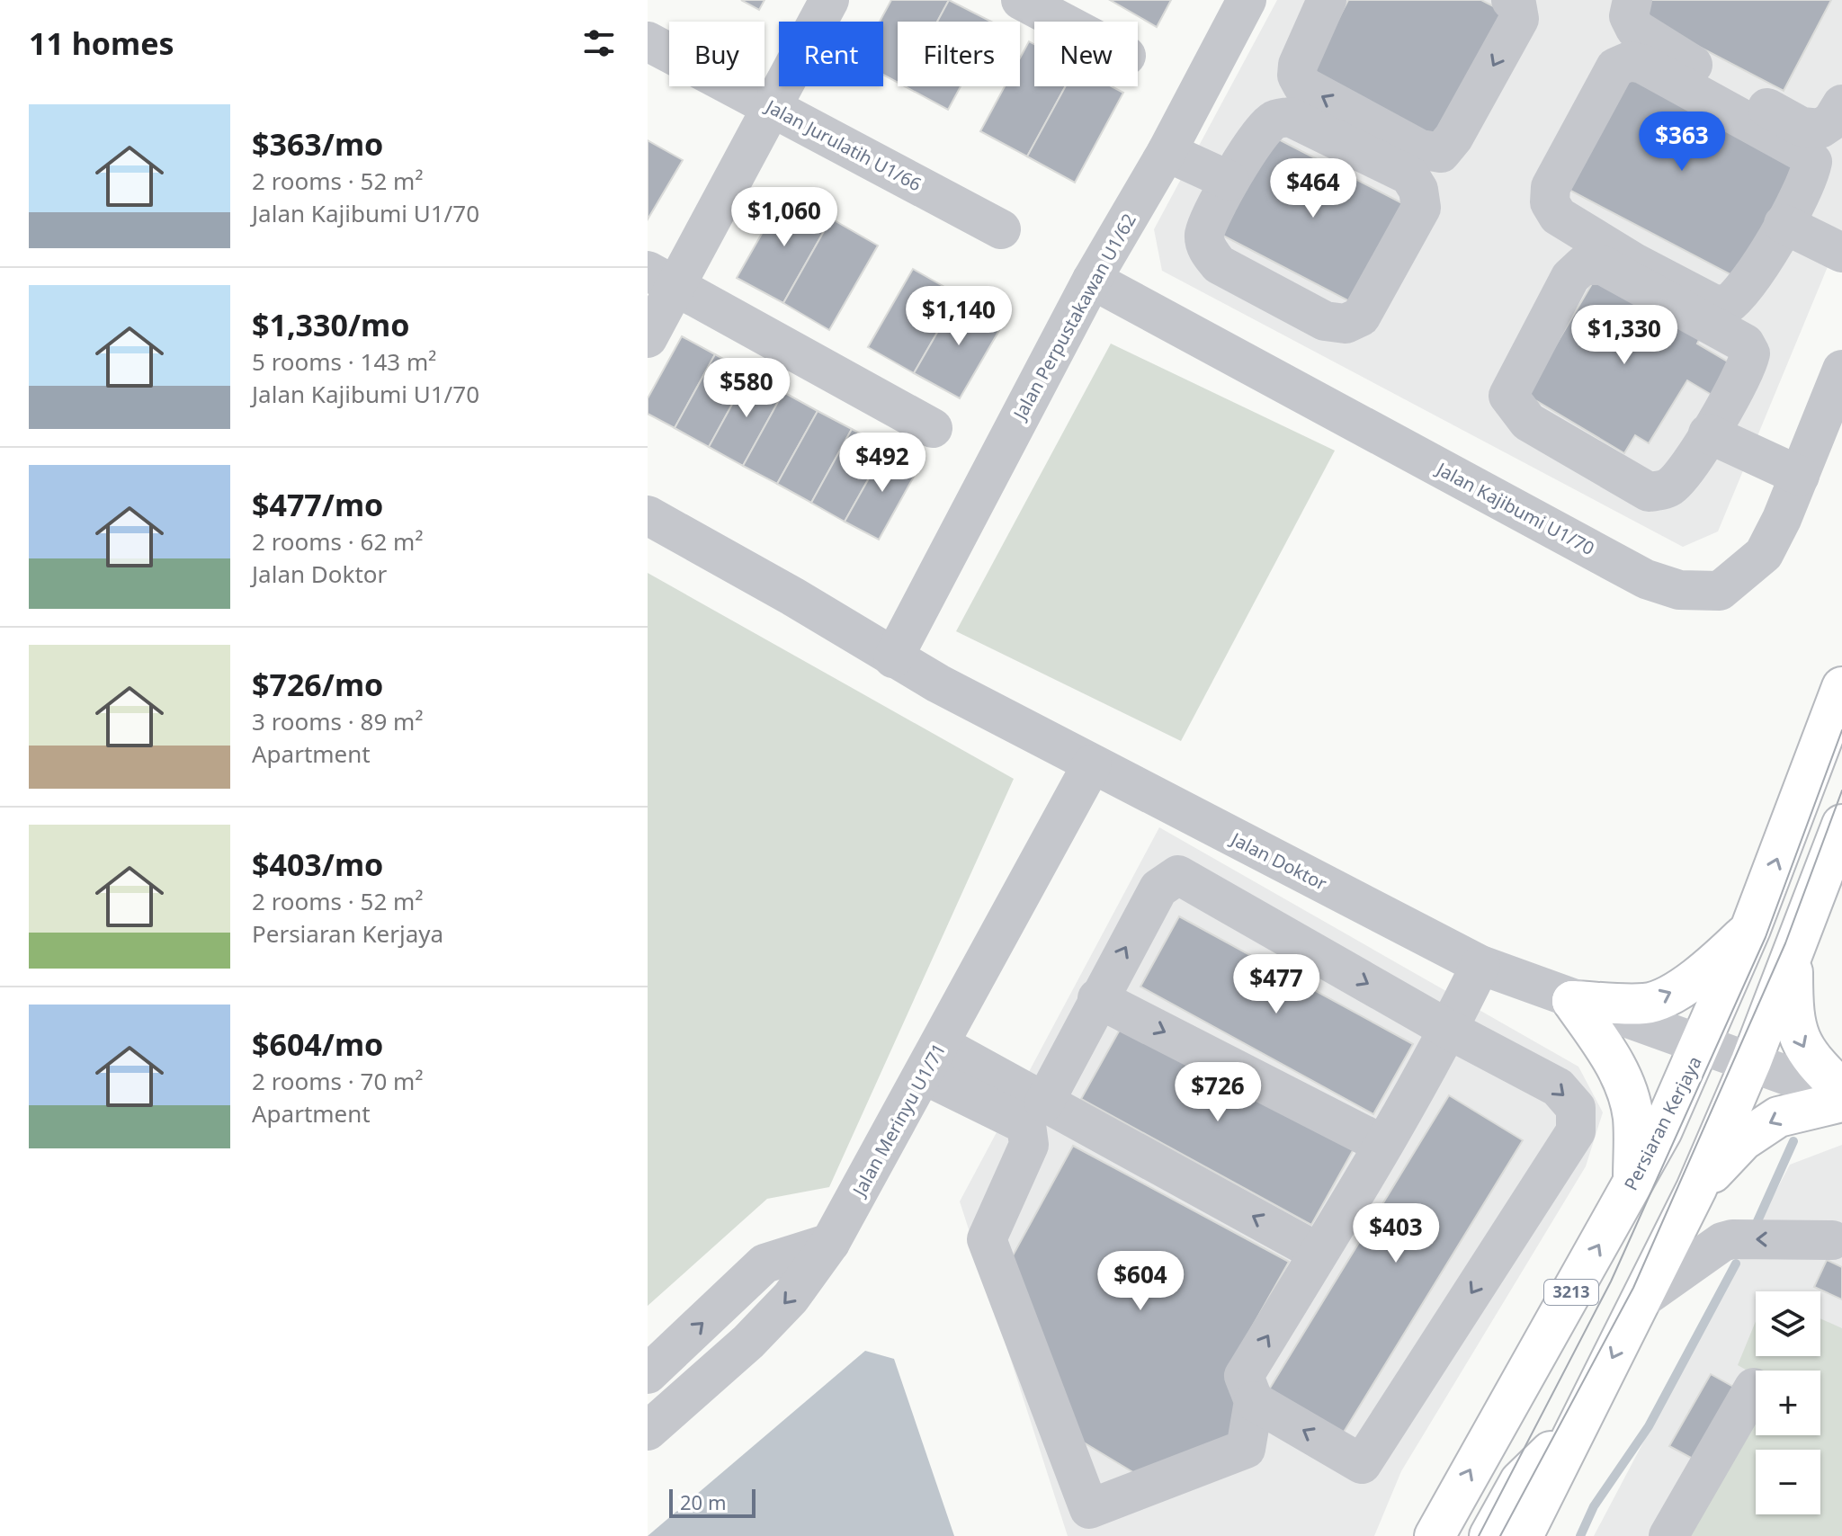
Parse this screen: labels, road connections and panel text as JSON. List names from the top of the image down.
{
  "streets": {
    "main road": ["Persiaran Kerjaya", "3213"],
    "street": [
      "Jalan Jurulatih U1/66",
      "Jalan Perpustakawan U1/62",
      "Jalan Kajibumi U1/70",
      "Jalan Doktor",
      "Jalan Merinyu U1/71"
    ]
  },
  "crossings": [
    ["Jalan Perpustakawan U1/62", "Jalan Kajibumi U1/70"],
    ["Jalan Perpustakawan U1/62", "Jalan Doktor"],
    ["Jalan Doktor", "Jalan Merinyu U1/71"],
    ["Jalan Doktor", "Persiaran Kerjaya"]
  ],
  "scale_bar": "20 m",
  "page": {
    "heading": "11 homes",
    "chip": [
      "Buy",
      "Rent",
      "Filters",
      "New"
    ],
    "list": [
      {
        "name": "$363/mo",
        "note": "2 rooms · 52 m² · Jalan Kajibumi U1/70"
      },
      {
        "name": "$1,330/mo",
        "note": "5 rooms · 143 m² · Jalan Kajibumi U1/70"
      },
      {
        "name": "$477/mo",
        "note": "2 rooms · 62 m² · Jalan Doktor"
      },
      {
        "name": "$726/mo",
        "note": "3 rooms · 89 m² · Apartment"
      },
      {
        "name": "$403/mo",
        "note": "2 rooms · 52 m² · Persiaran Kerjaya"
      },
      {
        "name": "$604/mo",
        "note": "2 rooms · 70 m² · Apartment"
      }
    ],
    "price": [
      "$363",
      "$464",
      "$1,060",
      "$1,140",
      "$1,330",
      "$580",
      "$492",
      "$477",
      "$726",
      "$403",
      "$604"
    ],
    "map_buttons": ["+", "−"],
    "scale": "20 m"
  }
}
